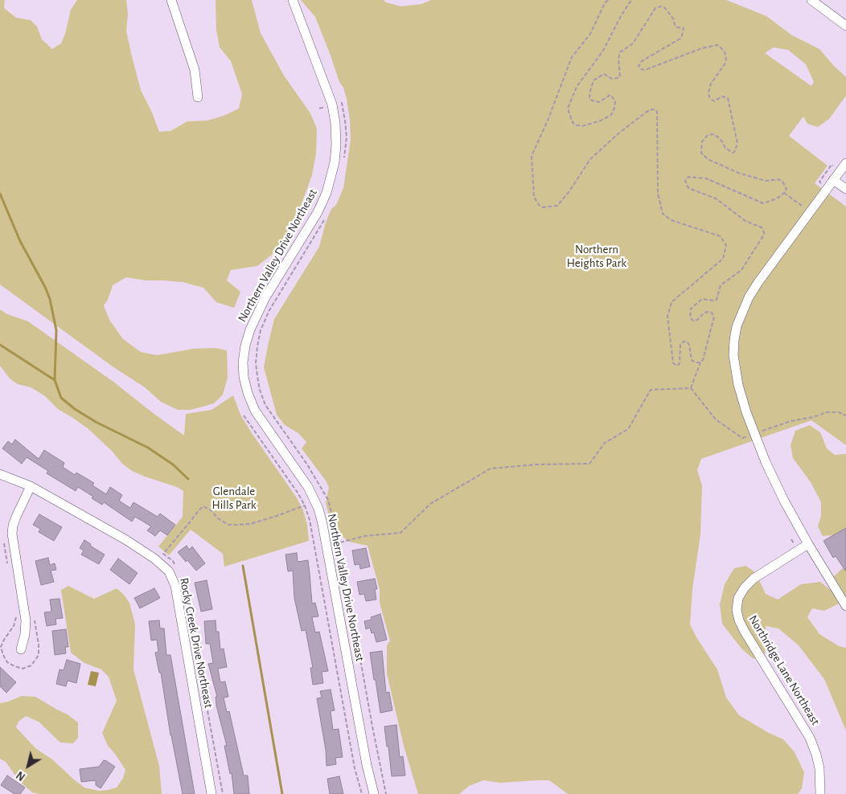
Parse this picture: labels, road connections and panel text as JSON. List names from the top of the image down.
{
  "streets": {
    "street": ["Northern Valley Drive Northeast", "Rocky Creek Drive Northeast", "Northridge Lane Northeast"]
  },
  "parks": ["Northern Heights Park", "Glendale Hills Park"],
  "north": "bottom left"
}
